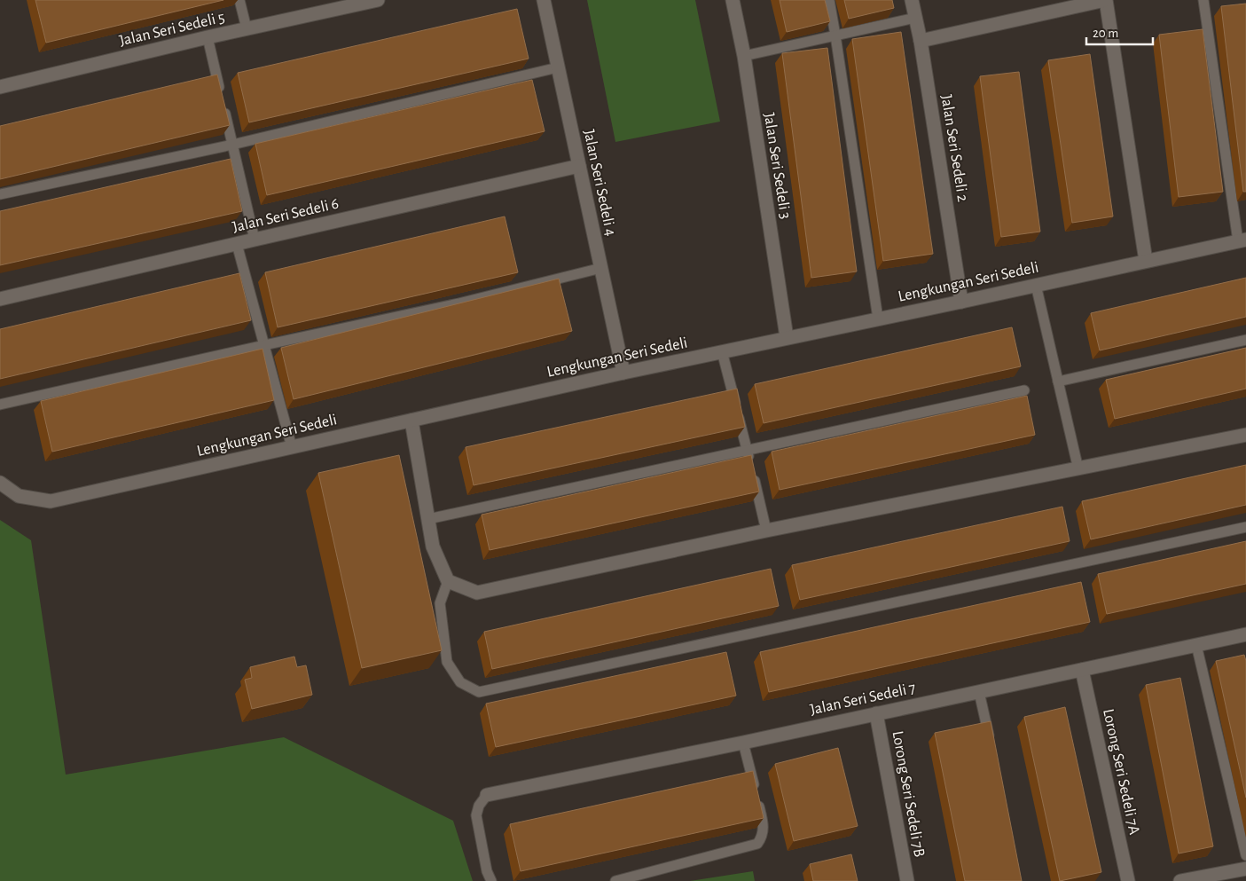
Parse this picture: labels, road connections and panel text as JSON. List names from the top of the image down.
{
  "streets": {
    "street": [
      "Jalan Seri Sedeli 5",
      "Jalan Seri Sedeli 2",
      "Jalan Seri Sedeli 3",
      "Jalan Seri Sedeli 4",
      "Jalan Seri Sedeli 6",
      "Lengkungan Seri Sedeli",
      "Jalan Seri Sedeli 7",
      "Lorong Seri Sedeli 7A",
      "Lorong Seri Sedeli 7B"
    ]
  },
  "crossings": [
    ["Jalan Seri Sedeli 2", "Lengkungan Seri Sedeli"],
    ["Jalan Seri Sedeli 3", "Lengkungan Seri Sedeli"],
    ["Jalan Seri Sedeli 4", "Jalan Seri Sedeli 6"],
    ["Jalan Seri Sedeli 4", "Lengkungan Seri Sedeli"],
    ["Jalan Seri Sedeli 7", "Lorong Seri Sedeli 7A"],
    ["Jalan Seri Sedeli 7", "Lorong Seri Sedeli 7B"]
  ],
  "scale_bar": "20 m"
}
